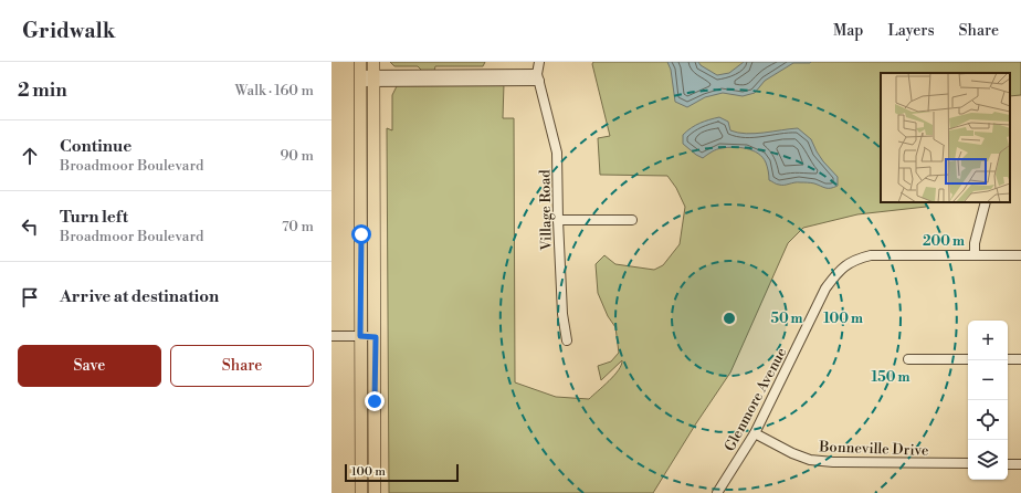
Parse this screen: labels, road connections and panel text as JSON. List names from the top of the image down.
{
  "streets": {
    "street": ["Village Road", "Glenmore Avenue", "Bonneville Drive"]
  },
  "crossings": [
    ["Glenmore Avenue", "Bonneville Drive"]
  ],
  "scale_bar": "100 m",
  "page": {
    "header": "Gridwalk",
    "nav": ["Map", "Layers", "Share"],
    "heading": ["2 min", "Walk · 160 m"],
    "list": [
      ["Continue", "Broadmoor Boulevard", "90 m"],
      ["Turn left", "Broadmoor Boulevard", "70 m"],
      "Arrive at destination"
    ],
    "map_buttons": ["+", "−"],
    "buttons": ["Save", "Share"],
    "scale": "100 m"
  },
  "rings": [
    "200 m",
    "50 m",
    "100 m",
    "150 m"
  ]
}
